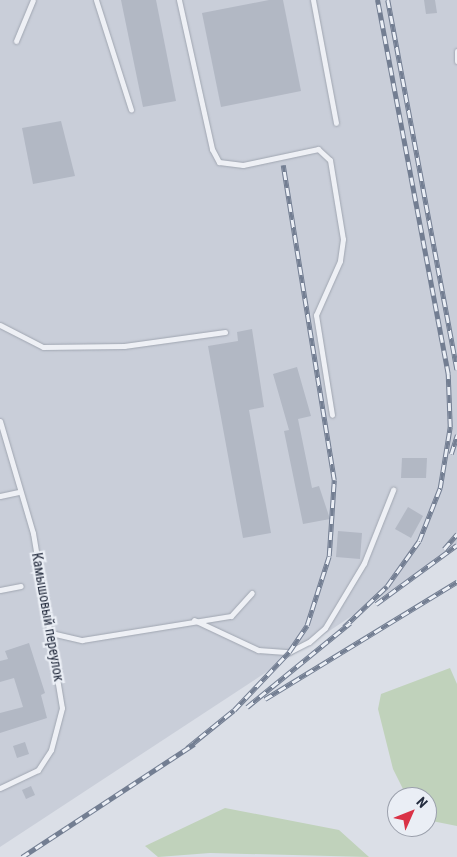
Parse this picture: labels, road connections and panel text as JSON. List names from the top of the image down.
{
  "streets": {
    "lane": ["Камышовый переулок"]
  },
  "north": "top right"
}
